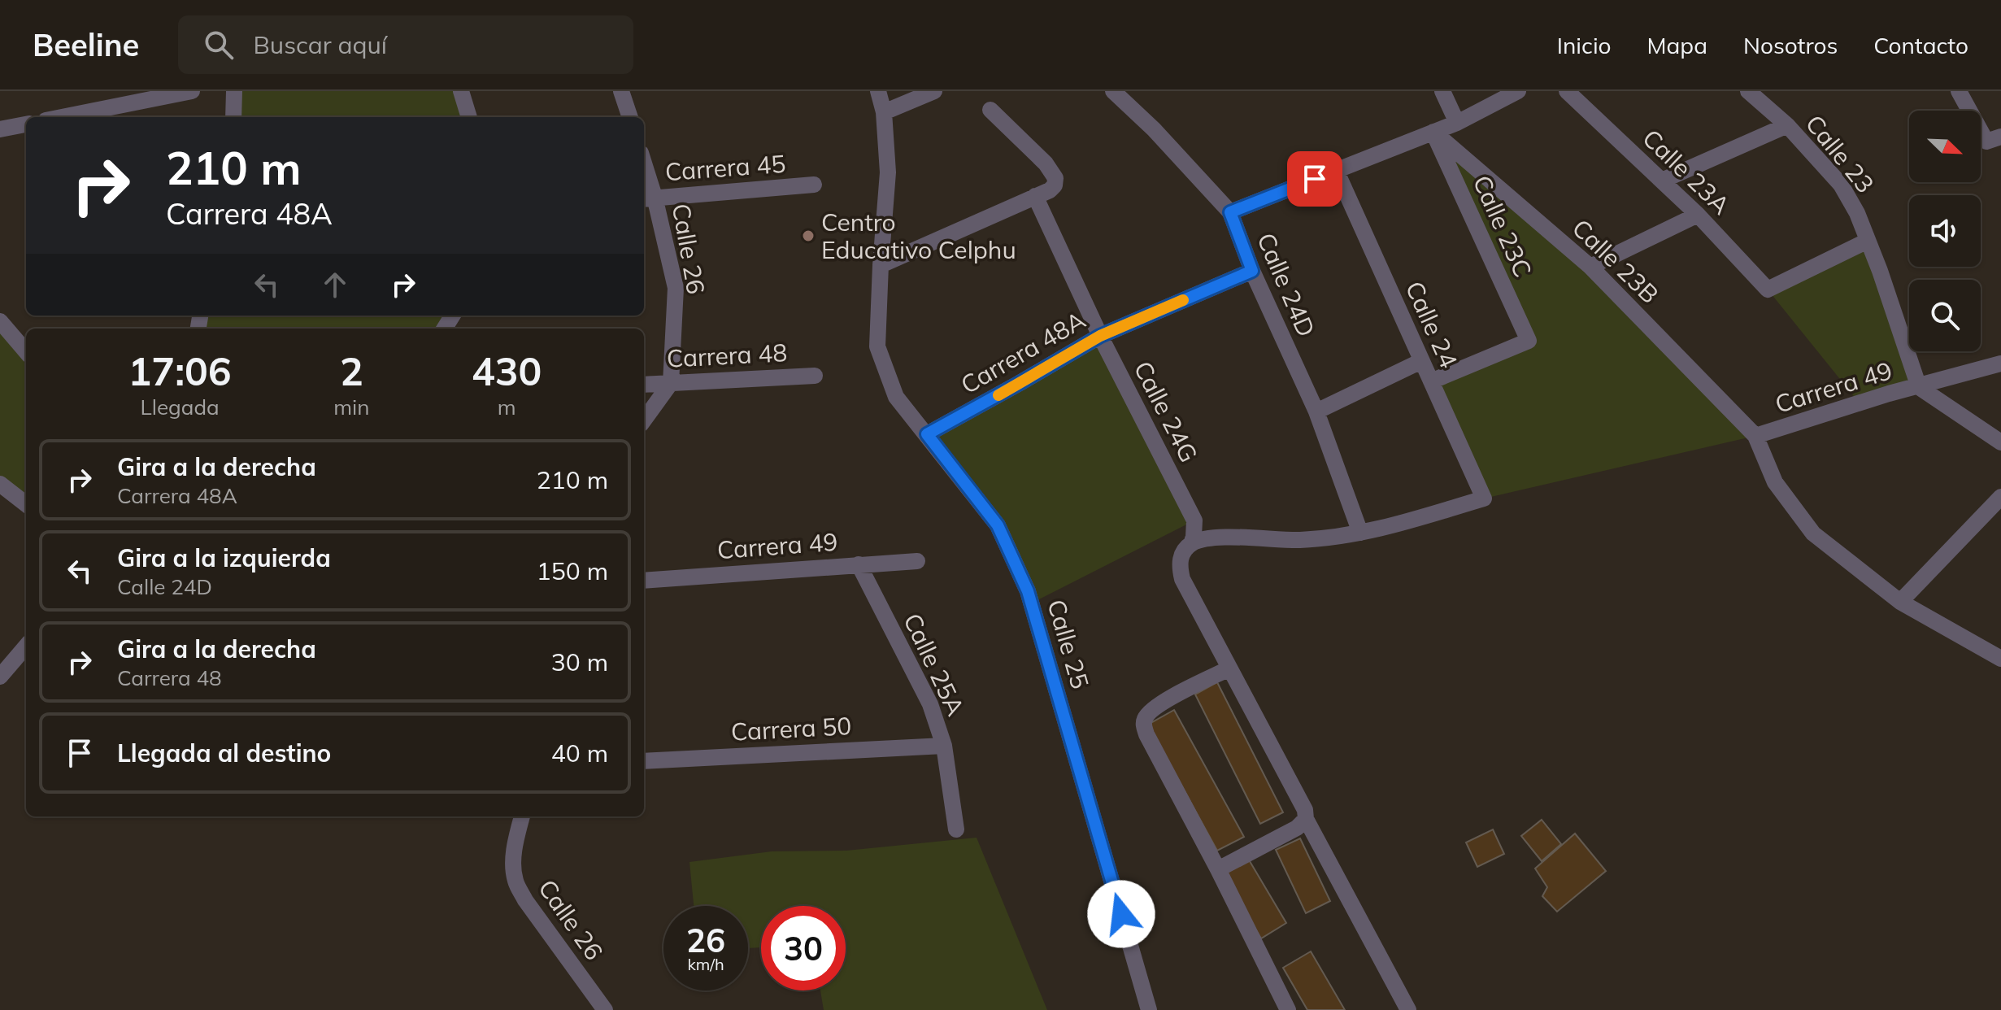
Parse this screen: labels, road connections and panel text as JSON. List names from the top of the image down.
{
  "streets": {
    "street": [
      "Calle 23",
      "Carrera 45",
      "Calle 23A",
      "Calle 23C",
      "Calle 26",
      "Calle 23B",
      "Calle 24D",
      "Calle 24",
      "Carrera 48A",
      "Carrera 48",
      "Carrera 49",
      "Calle 24G",
      "Calle 25",
      "Calle 25A",
      "Carrera 50"
    ]
  },
  "crossings": [
    ["Calle 23", "Calle 23A"],
    ["Calle 23", "Carrera 49"],
    ["Carrera 45", "Calle 26"],
    ["Calle 23C", "Calle 23B"],
    ["Calle 23C", "Calle 24"],
    ["Calle 26", "Carrera 48"],
    ["Calle 23B", "Carrera 49"],
    ["Calle 24D", "Calle 24"],
    ["Calle 24D", "Carrera 48A"],
    ["Carrera 48A", "Calle 24G"],
    ["Carrera 48A", "Calle 25"],
    ["Carrera 49", "Calle 25A"],
    ["Calle 25A", "Carrera 50"]
  ],
  "places": ["Centro Educativo Celphu"],
  "north": "bottom right",
  "page": {
    "header": "Beeline",
    "search": "Buscar aquí",
    "nav": [
      "Inicio",
      "Mapa",
      "Nosotros",
      "Contacto"
    ],
    "turn": ["210 m", "Carrera 48A"],
    "eta": [
      "17:06",
      "Llegada",
      "2",
      "min",
      "430",
      "m"
    ],
    "list": [
      {
        "name": "Gira a la derecha",
        "note": "Carrera 48A",
        "value": "210 m"
      },
      {
        "name": "Gira a la izquierda",
        "note": "Calle 24D",
        "value": "150 m"
      },
      {
        "name": "Gira a la derecha",
        "note": "Carrera 48",
        "value": "30 m"
      },
      {
        "name": "Llegada al destino",
        "value": "40 m"
      }
    ],
    "speed": "26 km/h",
    "limit": "30"
  }
}
